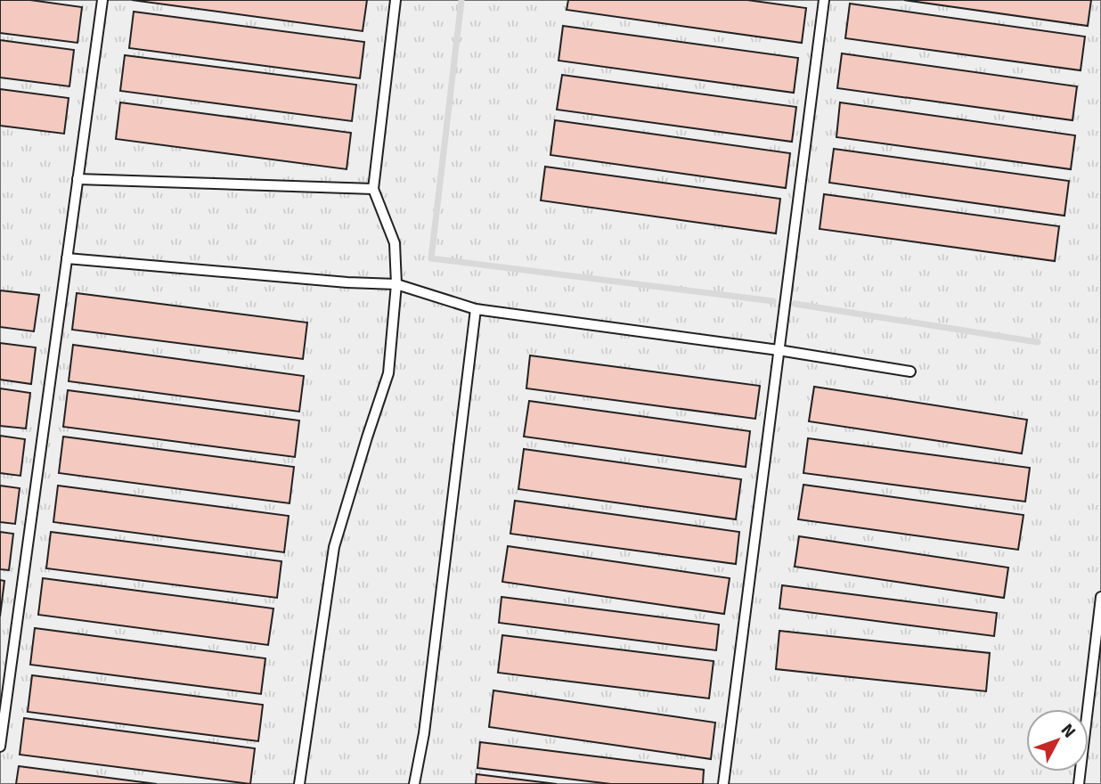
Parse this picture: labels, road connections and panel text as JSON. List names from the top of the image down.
{
  "north": "top right"
}
